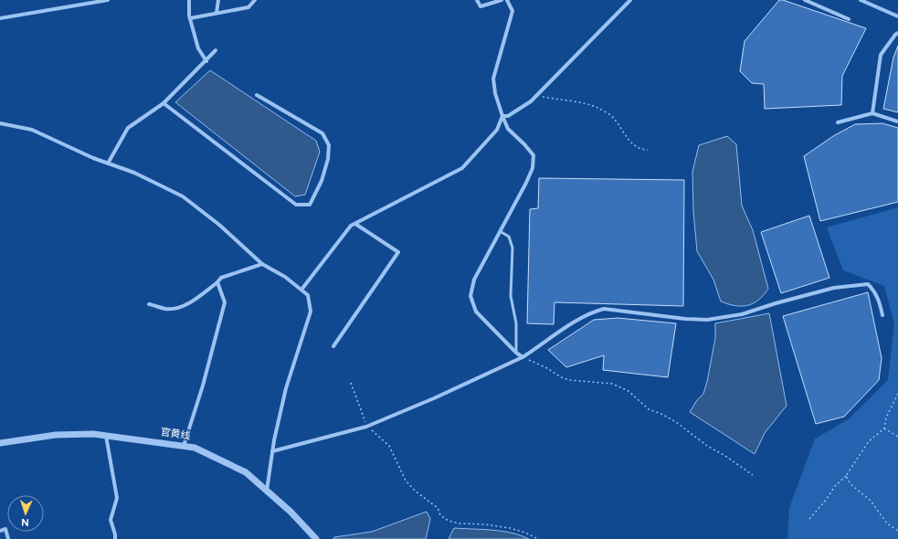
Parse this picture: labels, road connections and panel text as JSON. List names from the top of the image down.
{
  "streets": {
    "street": ["官黄线"]
  },
  "north": "bottom"
}
